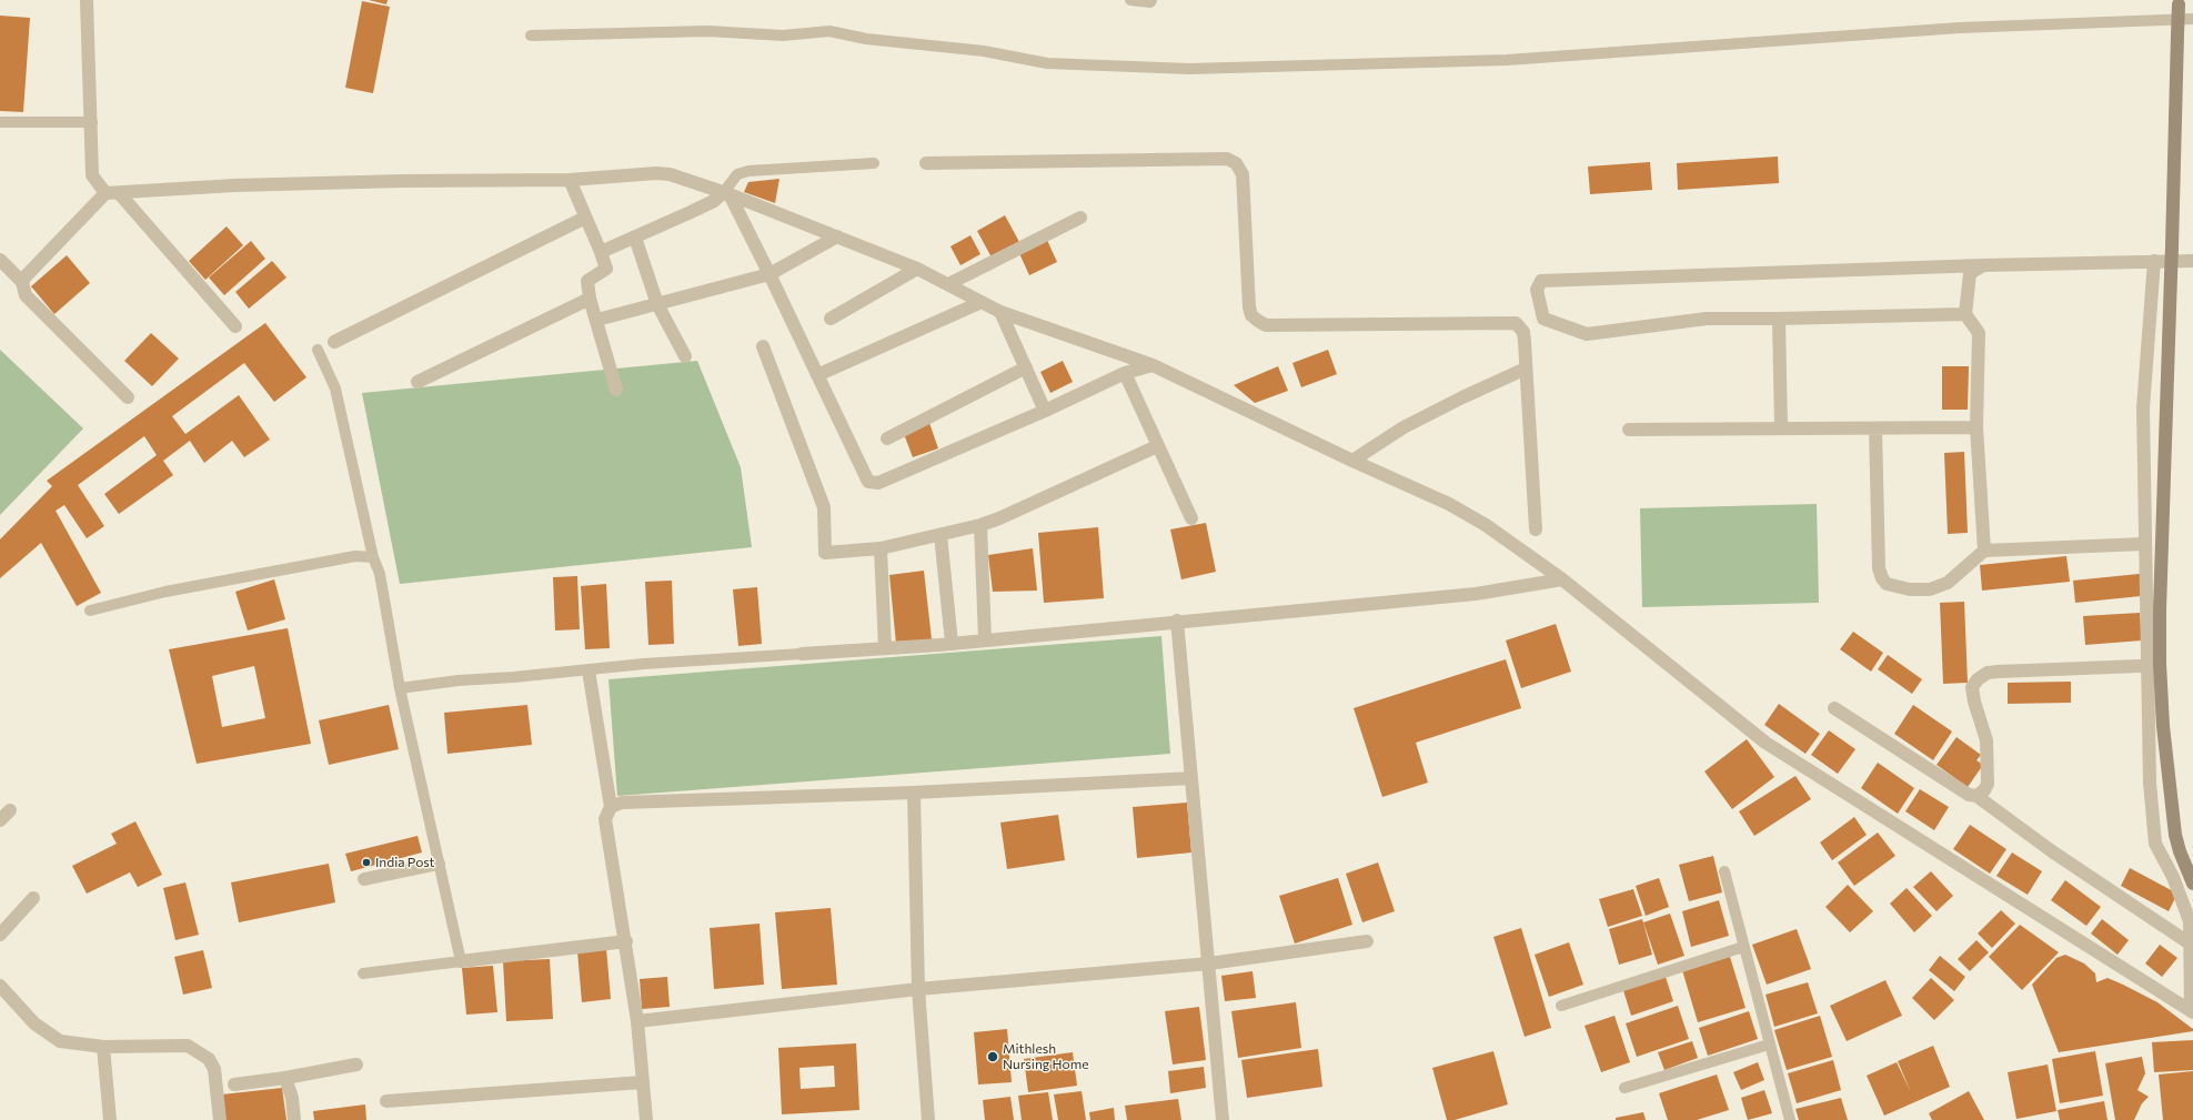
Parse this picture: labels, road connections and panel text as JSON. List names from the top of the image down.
{
  "places": ["India Post", "Mithlesh Nursing Home"]
}
